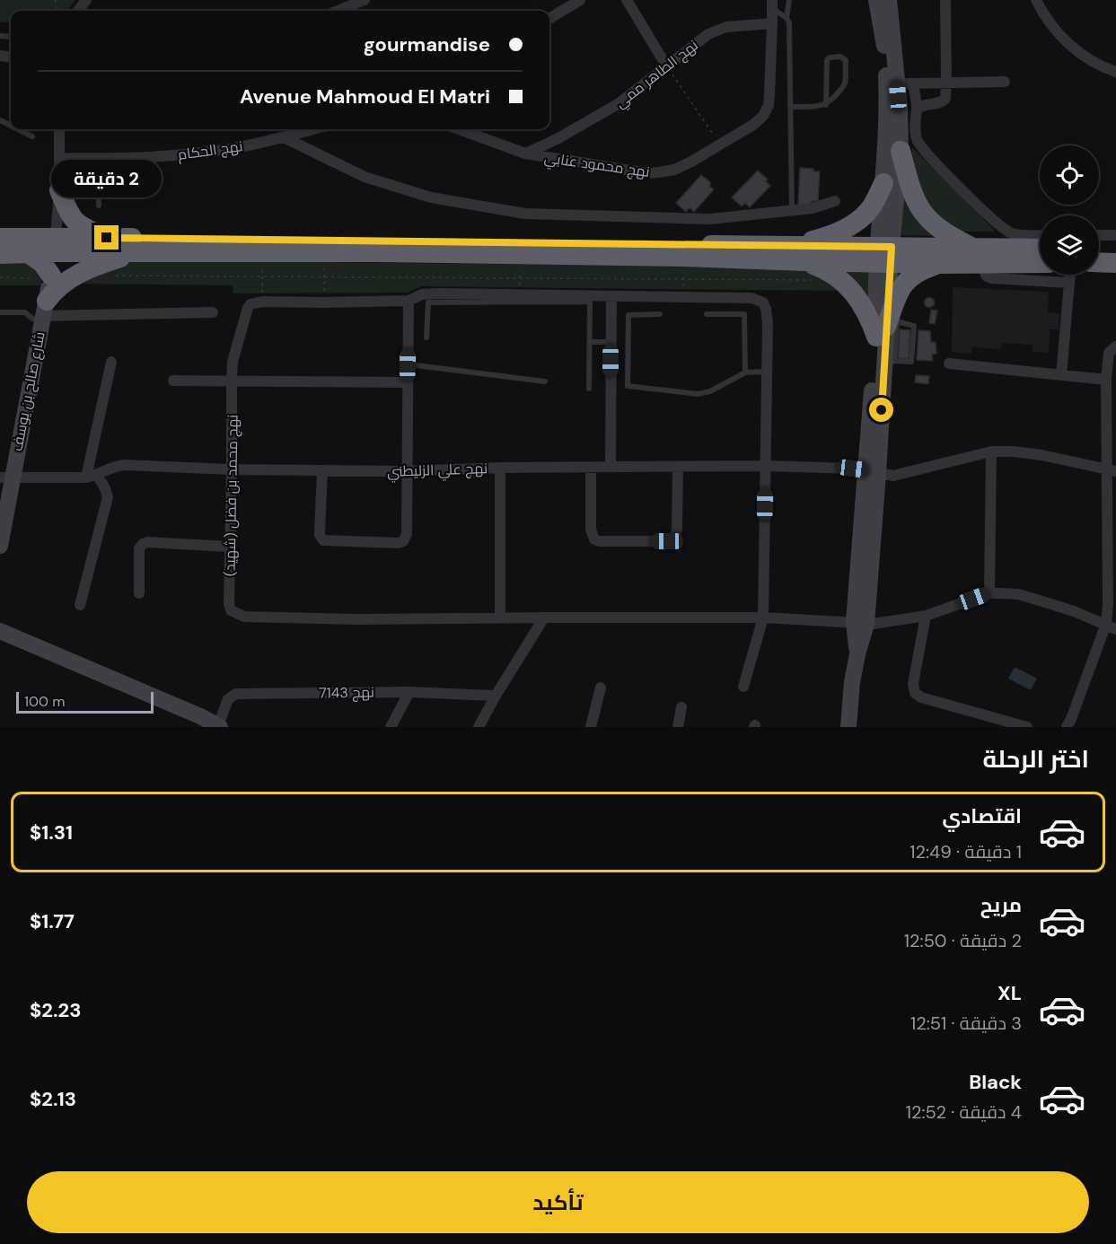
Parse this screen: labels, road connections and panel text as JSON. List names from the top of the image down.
{
  "streets": {
    "main road": ["شارع صالح بن يوسف"],
    "street": [
      "نهج الطاهر ممي",
      "نهج الحكام",
      "نهج محمود عنابي",
      "نهج علي الزليطني",
      "نهج محمد بن فضل (شهيد)",
      "نهج 7143"
    ]
  },
  "crossings": [
    ["نهج الطاهر ممي", "نهج محمود عنابي"],
    ["شارع صالح بن يوسف", "نهج علي الزليطني"],
    ["نهج علي الزليطني", "نهج محمد بن فضل (شهيد)"]
  ],
  "scale_bar": "100 m",
  "page": {
    "banner": ["gourmandise", "Avenue Mahmoud El Matri"],
    "bubble": "2 دقيقة",
    "scale": "100 m",
    "heading": "اختر الرحلة",
    "list": [
      {
        "name": "اقتصادي",
        "note": "1 دقيقة · 12:49",
        "value": "$1.31"
      },
      {
        "name": "مريح",
        "note": "2 دقيقة · 12:50",
        "value": "$1.77"
      },
      {
        "name": "XL",
        "note": "3 دقيقة · 12:51",
        "value": "$2.23"
      },
      {
        "name": "Black",
        "note": "4 دقيقة · 12:52",
        "value": "$2.13"
      }
    ],
    "buttons": "تأكيد"
  }
}
